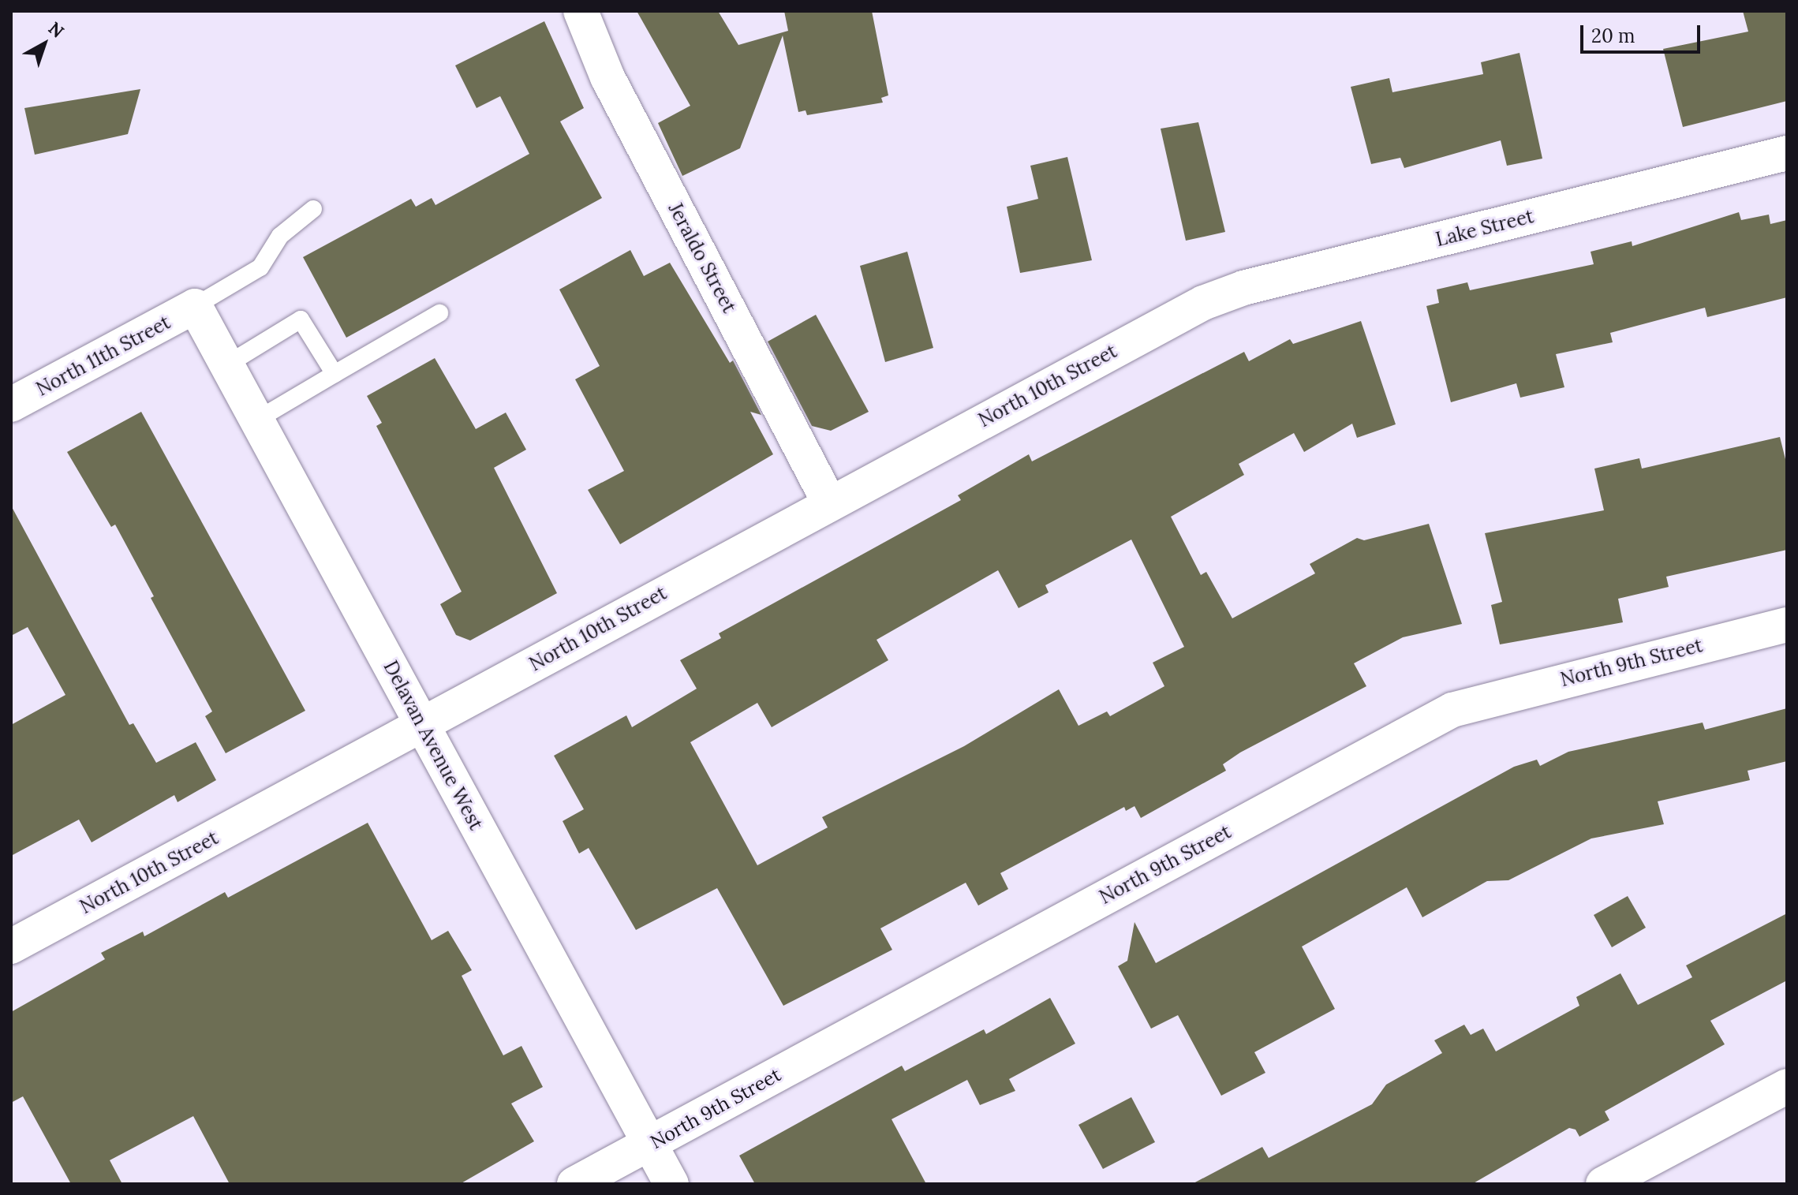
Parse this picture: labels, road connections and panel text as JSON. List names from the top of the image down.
{
  "streets": {
    "street": [
      "Lake Street",
      "Jeraldo Street",
      "North 11th Street",
      "North 10th Street",
      "North 9th Street",
      "Delavan Avenue West"
    ]
  },
  "crossings": [
    ["Lake Street", "North 10th Street"],
    ["Jeraldo Street", "North 10th Street"],
    ["North 11th Street", "Delavan Avenue West"],
    ["North 10th Street", "Delavan Avenue West"],
    ["North 9th Street", "Delavan Avenue West"]
  ],
  "scale_bar": "20 m",
  "north": "top right"
}
